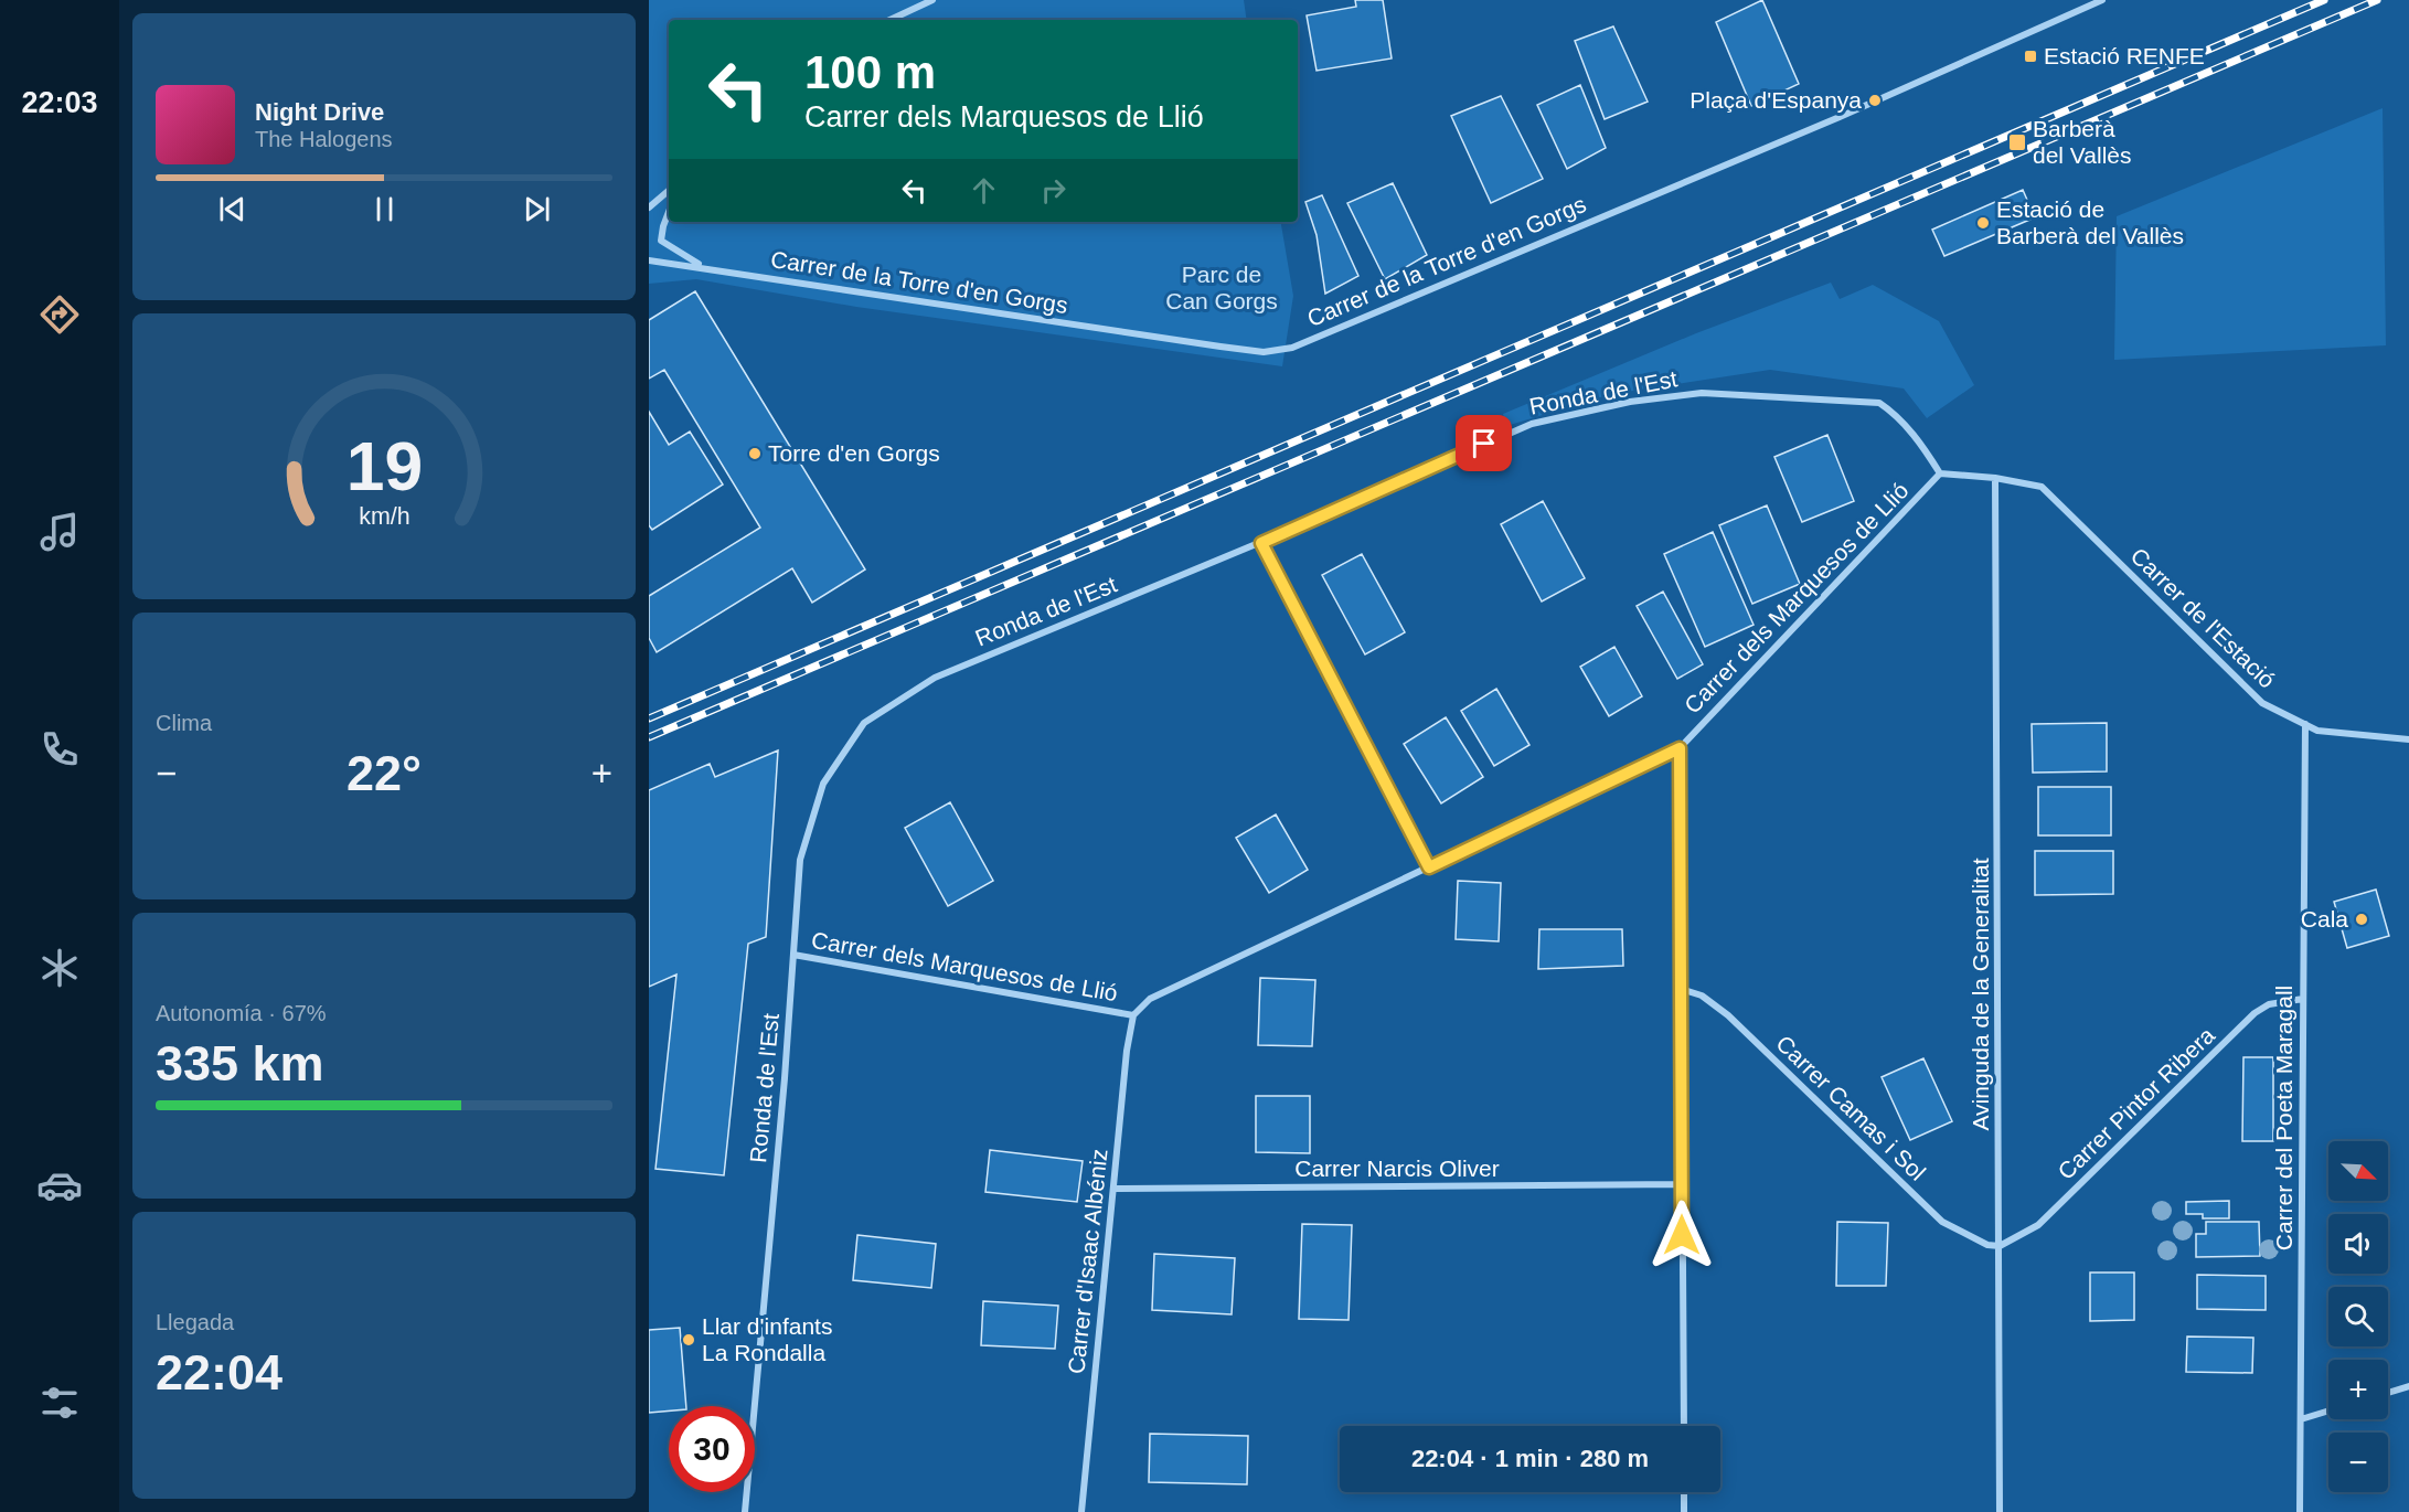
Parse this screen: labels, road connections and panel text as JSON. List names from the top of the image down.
{
  "streets": {
    "street": [
      "Carrer de la Torre d'en Gorgs",
      "Ronda de l'Est",
      "Carrer dels Marquesos de Llió",
      "Carrer de l'Estació",
      "Avinguda de la Generalitat",
      "Carrer Pintor Ribera",
      "Carrer Camas i Sol",
      "Carrer del Poeta Maragall",
      "Carrer Narcis Oliver",
      "Carrer d'Isaac Albéniz"
    ]
  },
  "crossings": [
    ["Ronda de l'Est", "Carrer dels Marquesos de Llió"],
    ["Carrer dels Marquesos de Llió", "Carrer d'Isaac Albéniz"],
    ["Carrer de l'Estació", "Avinguda de la Generalitat"],
    ["Carrer de l'Estació", "Carrer del Poeta Maragall"],
    ["Avinguda de la Generalitat", "Carrer Pintor Ribera"],
    ["Avinguda de la Generalitat", "Carrer Camas i Sol"],
    ["Carrer Pintor Ribera", "Carrer Camas i Sol"],
    ["Carrer Pintor Ribera", "Carrer del Poeta Maragall"],
    ["Carrer Narcis Oliver", "Carrer d'Isaac Albéniz"]
  ],
  "parks": ["Parc de Can Gorgs"],
  "places": {
    "transit": ["Estació RENFE", "Barberà del Vallès"],
    "other": [
      "Plaça d'Espanya",
      "Estació de Barberà del Vallès",
      "Torre d'en Gorgs",
      "Cala",
      "Llar d'infants La Rondalla"
    ]
  },
  "north": "bottom right",
  "page": {
    "tabs": "22:03",
    "turn": ["100 m", "Carrer dels Marquesos de Llió"],
    "song": ["Night Drive", "The Halogens"],
    "tile": [
      "Clima",
      ["Autonomía · 67%", "335 km"],
      ["Llegada", "22:04"]
    ],
    "heat": ["−", "22°", "+"],
    "map_buttons": ["+", "−"],
    "limit": "30",
    "trip": "22:04 · 1 min · 280 m",
    "gauge": ["19", "km/h"]
  }
}
